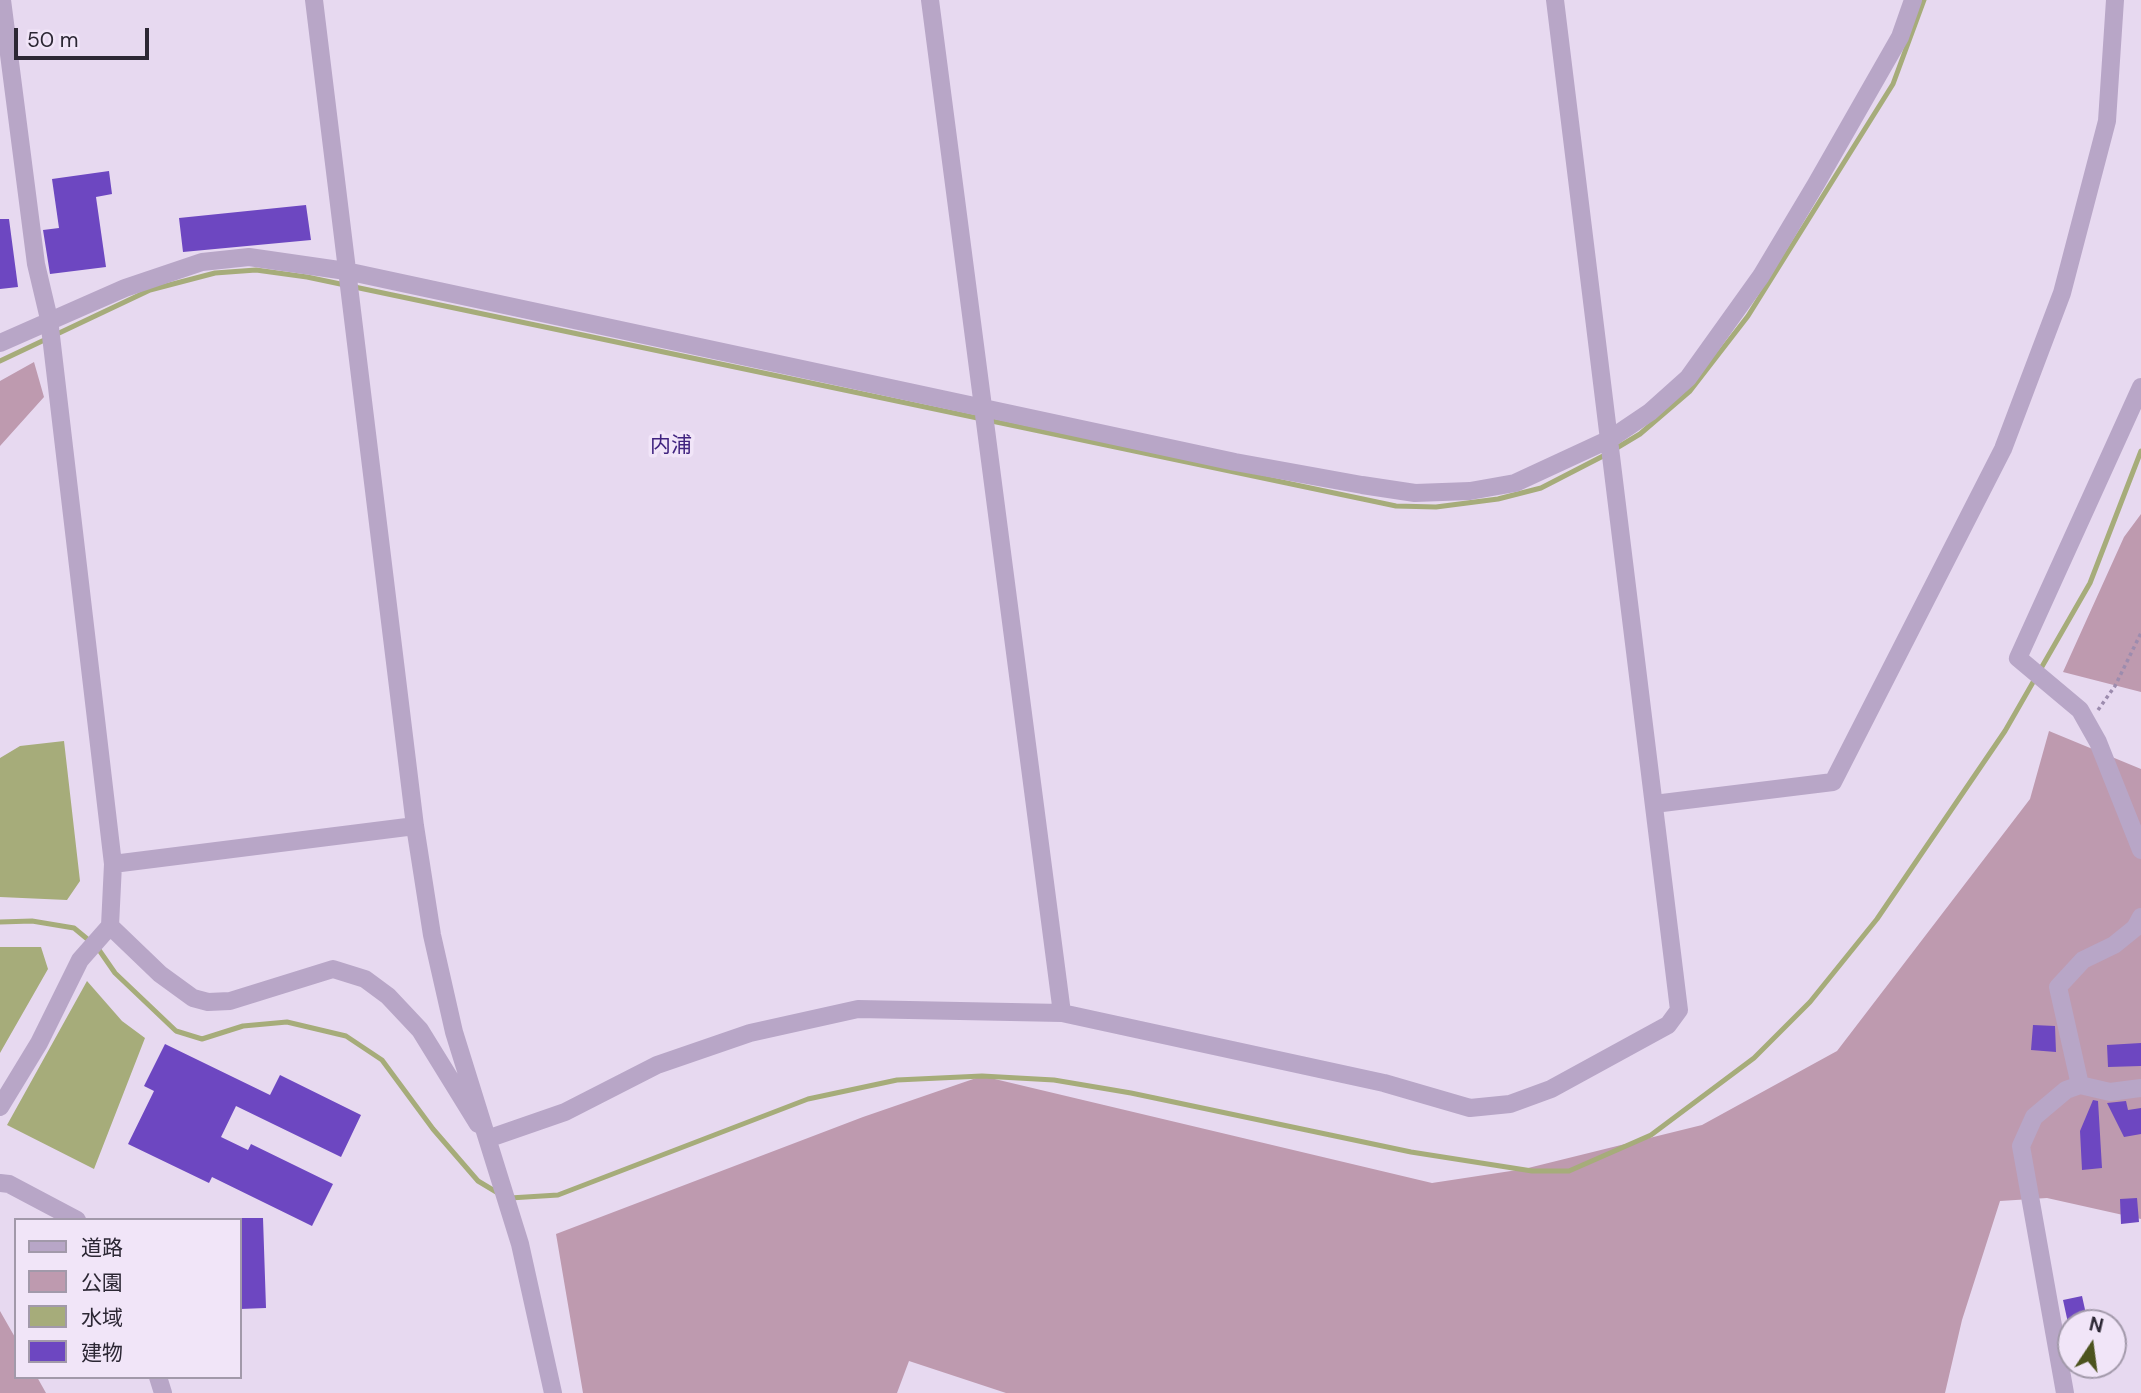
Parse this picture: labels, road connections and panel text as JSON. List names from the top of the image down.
{
  "districts": ["内浦"],
  "legend": [
    "道路",
    "公園",
    "水域",
    "建物"
  ],
  "scale_bar": "50 m",
  "north": "top"
}
